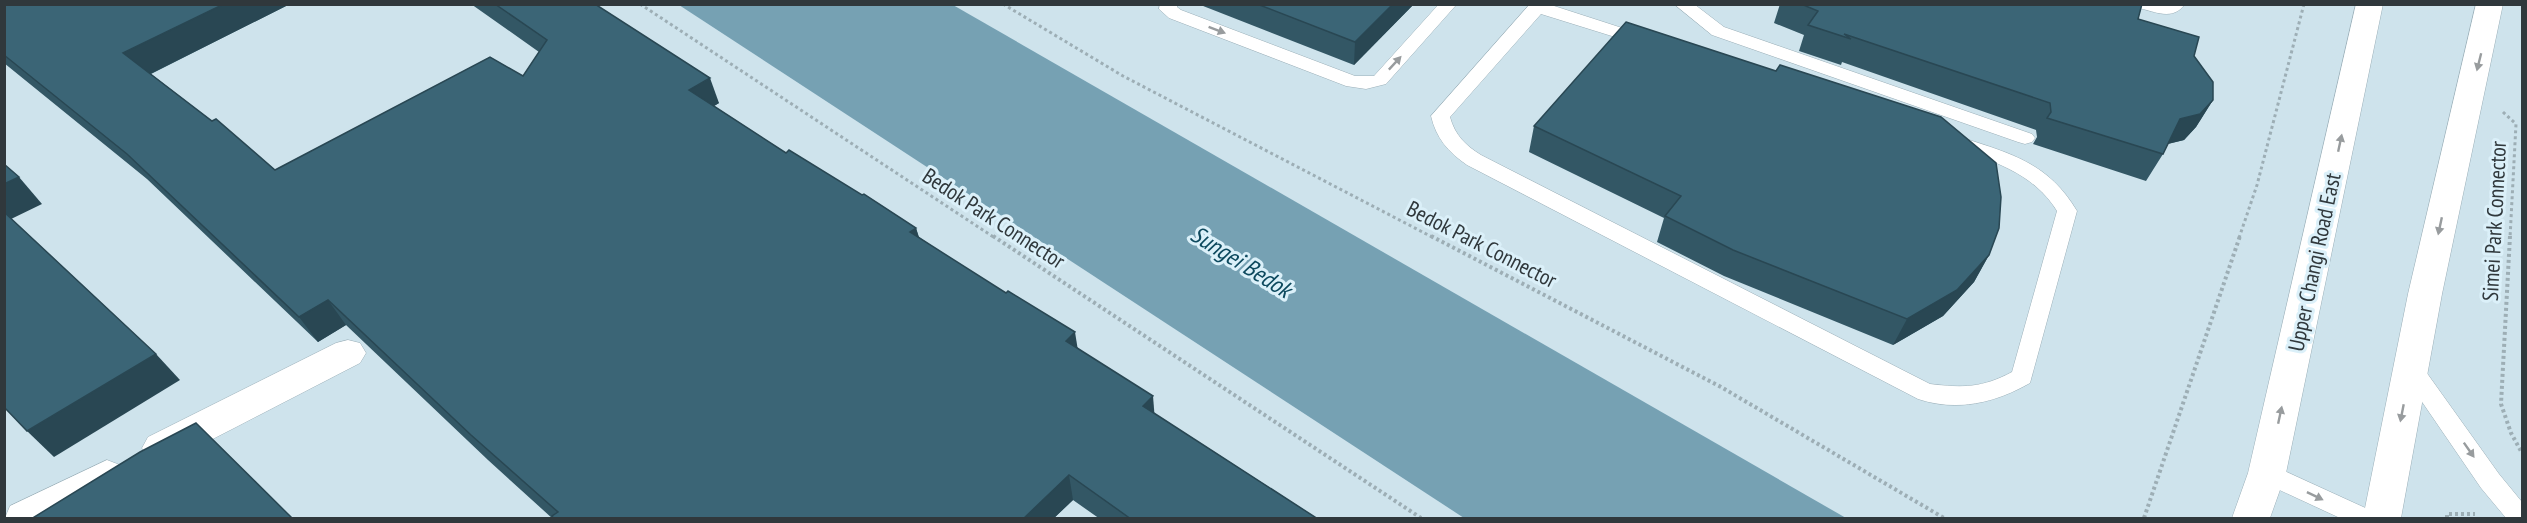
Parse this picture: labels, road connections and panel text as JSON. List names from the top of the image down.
{
  "streets": {
    "main road": ["Upper Changi Road East"],
    "path": ["Bedok Park Connector", "Simei Park Connector"]
  },
  "water": ["Sungei Bedok"]
}
